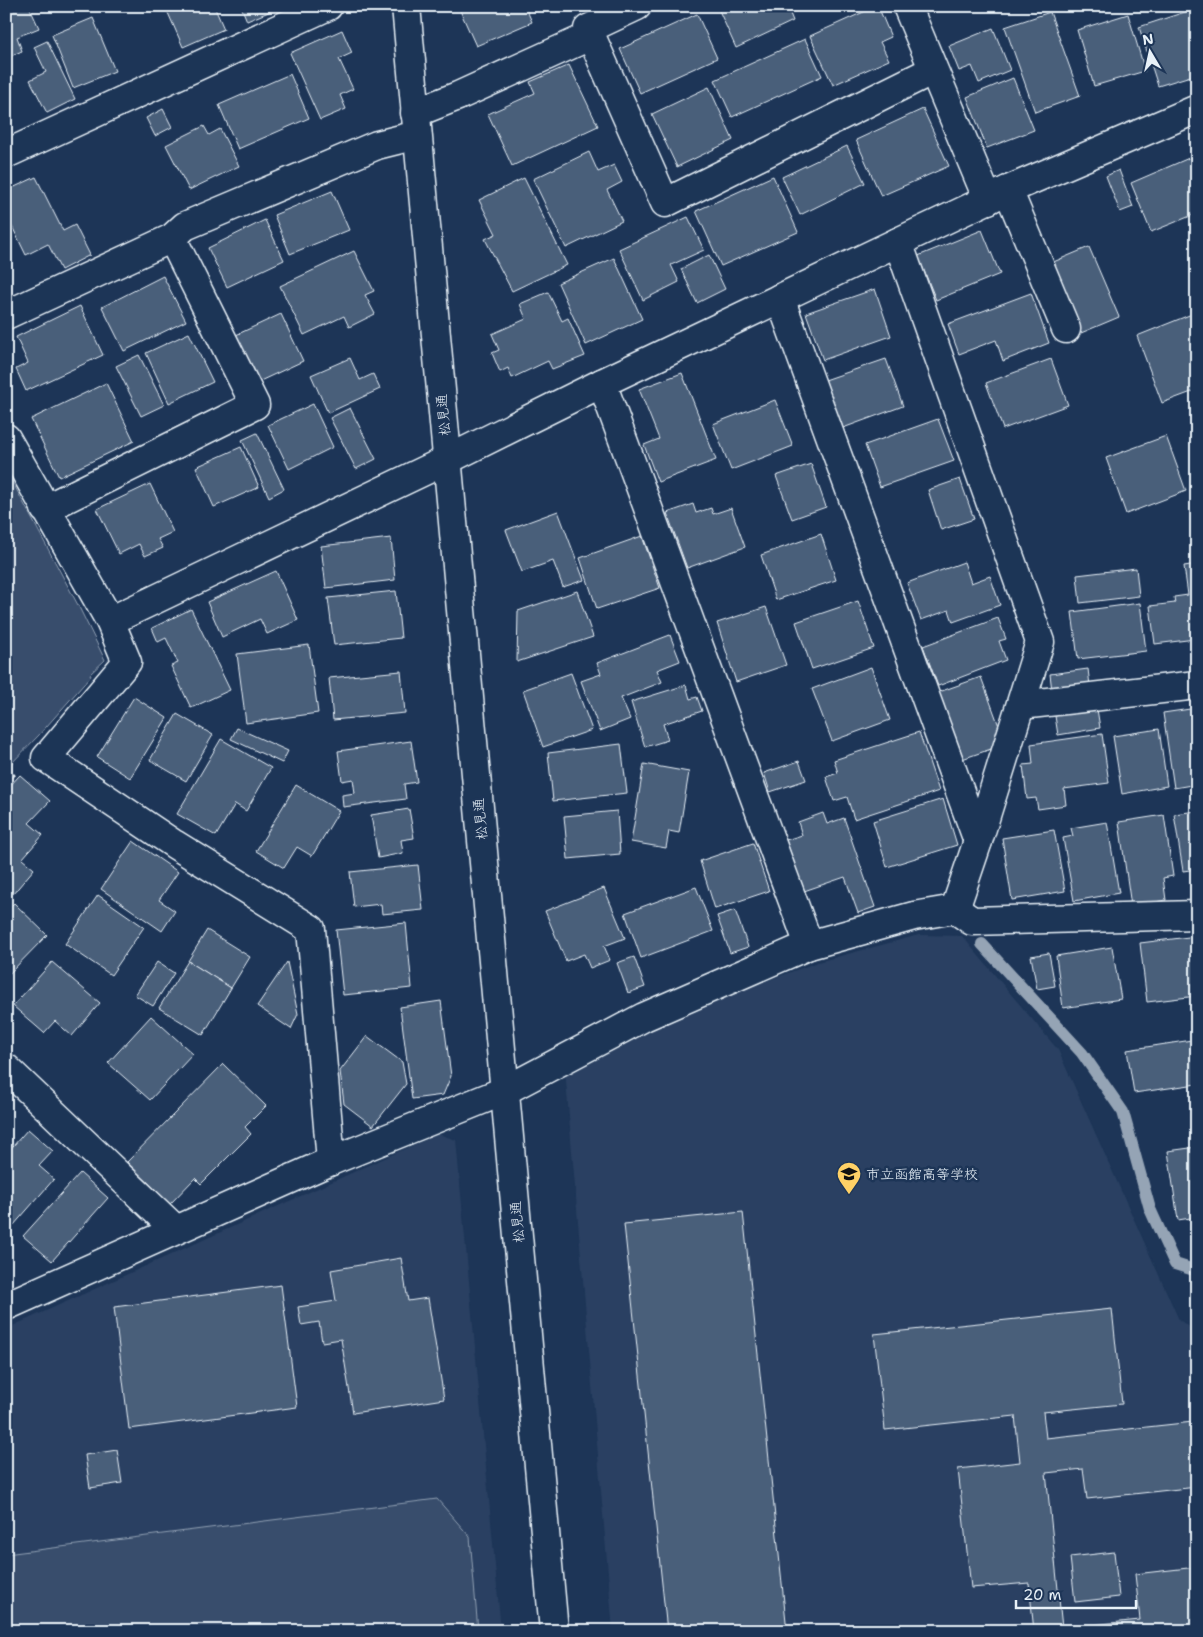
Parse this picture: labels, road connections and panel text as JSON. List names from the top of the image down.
{
  "streets": {
    "street": ["松見通"]
  },
  "places": {
    "school or university": ["市立函館高等学校"]
  },
  "scale_bar": "20 m",
  "north": "top"
}
